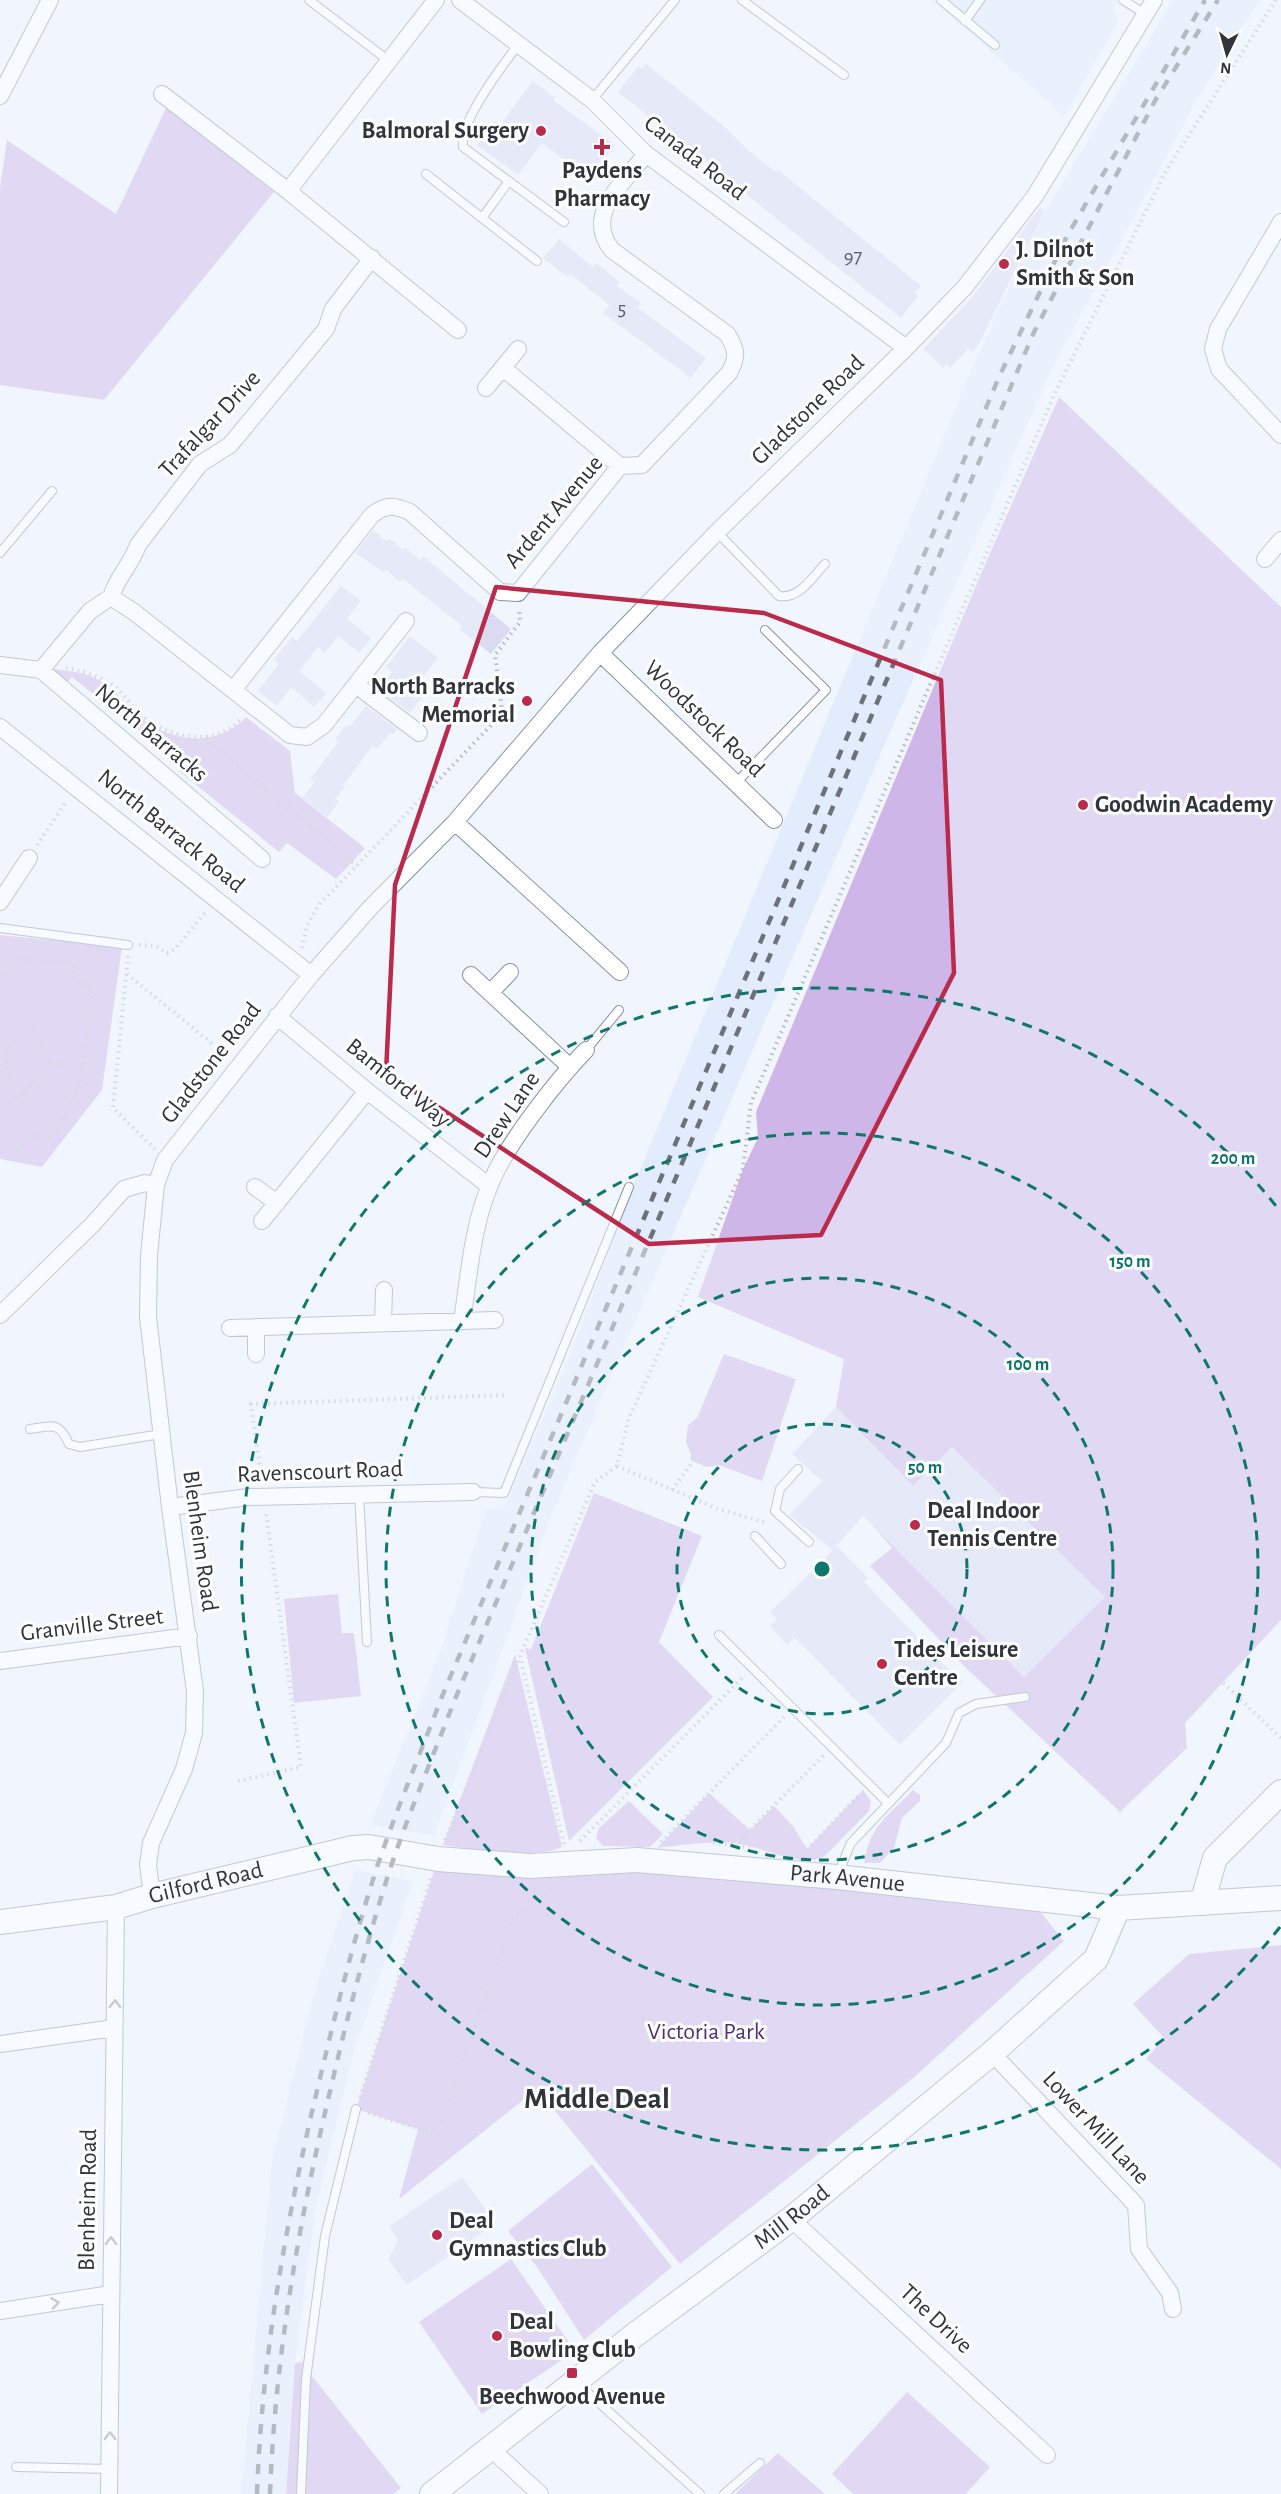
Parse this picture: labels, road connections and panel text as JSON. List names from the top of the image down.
{
  "streets": {
    "street": [
      "Canada Road",
      "Gladstone Road",
      "Trafalgar Drive",
      "Ardent Avenue",
      "Woodstock Road",
      "North Barracks",
      "North Barrack Road",
      "Bamford Way",
      "Drew Lane",
      "Ravenscourt Road",
      "Blenheim Road",
      "Granville Street",
      "Park Avenue",
      "Gilford Road",
      "Lower Mill Lane",
      "Mill Road",
      "The Drive"
    ]
  },
  "crossings": [
    ["Canada Road", "Gladstone Road"],
    ["Canada Road", "Ardent Avenue"],
    ["Gladstone Road", "Woodstock Road"],
    ["Gladstone Road", "North Barrack Road"],
    ["Gladstone Road", "Bamford Way"],
    ["Gladstone Road", "Blenheim Road"],
    ["Bamford Way", "Drew Lane"],
    ["Ravenscourt Road", "Blenheim Road"],
    ["Blenheim Road", "Granville Street"],
    ["Blenheim Road", "Gilford Road"],
    ["Park Avenue", "Gilford Road"],
    ["Park Avenue", "Mill Road"],
    ["Lower Mill Lane", "Mill Road"],
    ["Mill Road", "The Drive"]
  ],
  "one_way": ["Blenheim Road"],
  "districts": ["Middle Deal"],
  "parks": ["Victoria Park"],
  "places": {
    "other": [
      "Balmoral Surgery",
      "J. Dilnot Smith & Son",
      "North Barracks Memorial",
      "Goodwin Academy",
      "Deal Indoor Tennis Centre",
      "Tides Leisure Centre",
      "Deal Gymnastics Club",
      "Deal Bowling Club"
    ],
    "health": ["Paydens Pharmacy"],
    "transit": ["Beechwood Avenue"]
  },
  "house_numbers": ["97", "5"],
  "north": "bottom",
  "rings": [
    "200 m",
    "150 m",
    "100 m",
    "50 m"
  ]
}
